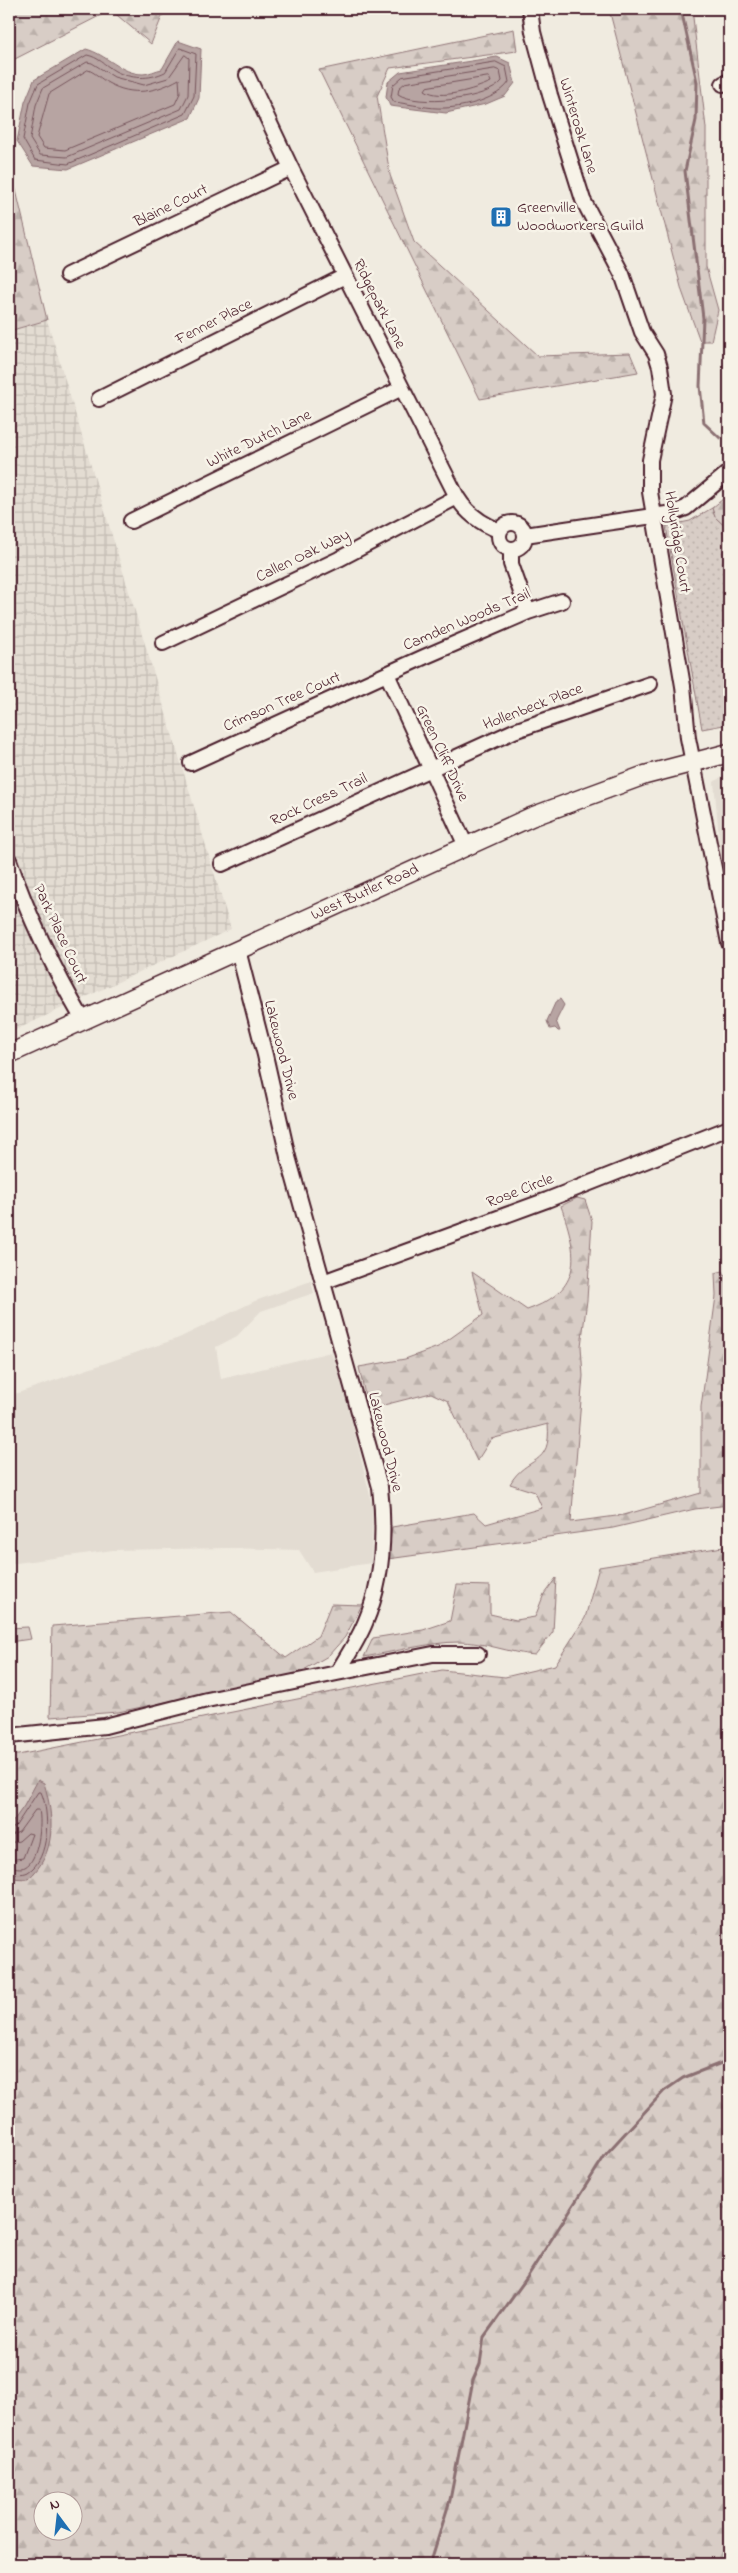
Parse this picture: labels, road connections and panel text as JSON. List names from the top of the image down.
{
  "streets": {
    "main road": ["West Butler Road"],
    "street": [
      "Winteroak Lane",
      "Blaine Court",
      "Ridgepark Lane",
      "Fenner Place",
      "White Dutch Lane",
      "Hollyridge Court",
      "Callen Oak Way",
      "Camden Woods Trail",
      "Crimson Tree Court",
      "Hollenbeck Place",
      "Green Cliff Drive",
      "Rock Cress Trail",
      "Park Place Court",
      "Lakewood Drive",
      "Rose Circle"
    ]
  },
  "crossings": [
    ["Winteroak Lane", "Hollyridge Court"],
    ["Blaine Court", "Ridgepark Lane"],
    ["Ridgepark Lane", "Fenner Place"],
    ["Ridgepark Lane", "White Dutch Lane"],
    ["Ridgepark Lane", "Callen Oak Way"],
    ["Hollyridge Court", "West Butler Road"],
    ["Camden Woods Trail", "Crimson Tree Court"],
    ["Camden Woods Trail", "Green Cliff Drive"],
    ["Crimson Tree Court", "Green Cliff Drive"],
    ["Hollenbeck Place", "Green Cliff Drive"],
    ["Hollenbeck Place", "Rock Cress Trail"],
    ["Green Cliff Drive", "Rock Cress Trail"],
    ["Green Cliff Drive", "West Butler Road"],
    ["West Butler Road", "Park Place Court"],
    ["West Butler Road", "Lakewood Drive"],
    ["Lakewood Drive", "Rose Circle"]
  ],
  "places": {
    "building": ["Greenville Woodworkers Guild"]
  },
  "north": "top"
}
